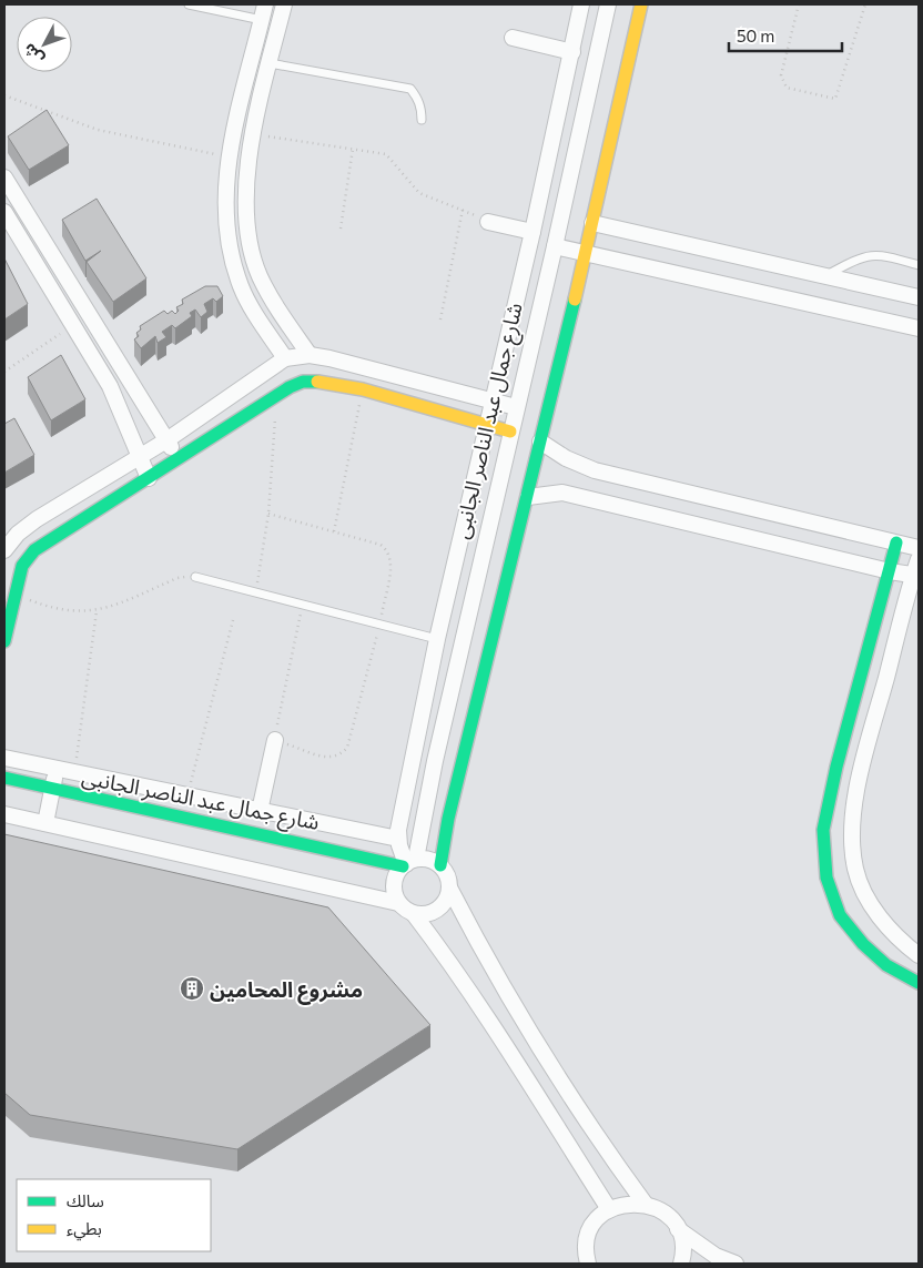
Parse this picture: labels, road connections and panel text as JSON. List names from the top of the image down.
{
  "streets": {
    "street": ["شارع جمال عبد الناصر الجانبى"]
  },
  "places": {
    "building": ["مشروع المحامين"]
  },
  "legend": ["سالك", "بطيء"],
  "scale_bar": "50 m",
  "north": "bottom left"
}
